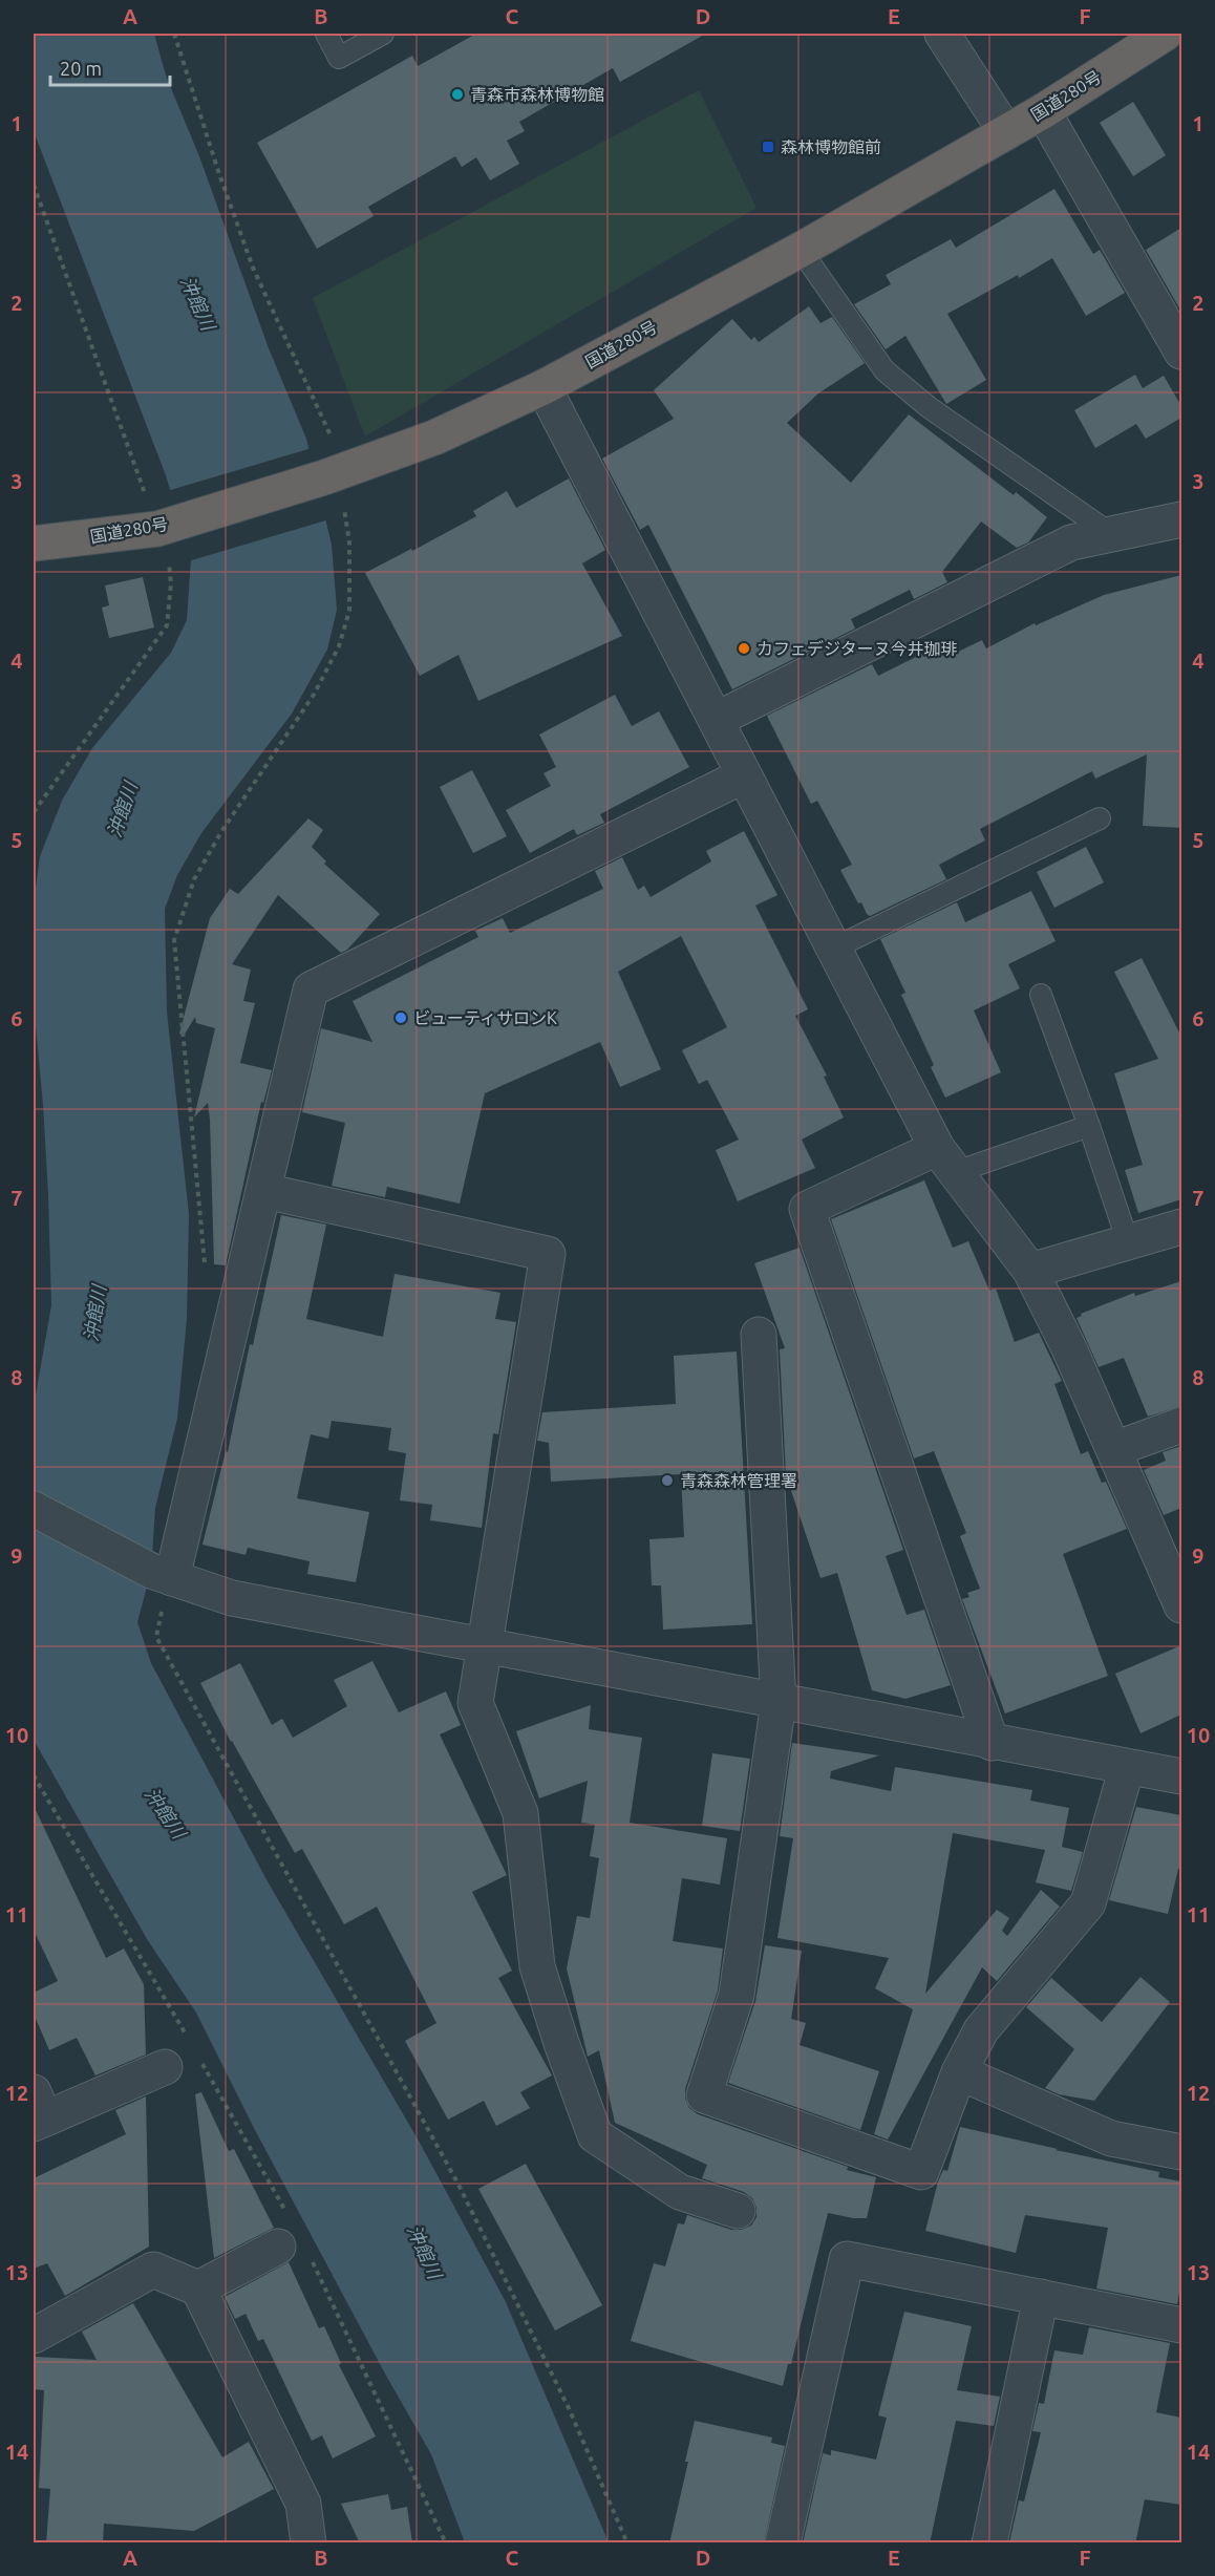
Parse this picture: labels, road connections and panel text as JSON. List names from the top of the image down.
{
  "streets": {
    "highway": ["国道280号"]
  },
  "water": ["沖館川"],
  "places": {
    "other": [
      "青森市森林博物館",
      "カフェデジターヌ今井珈琲",
      "ビューティサロンK",
      "青森森林管理署"
    ],
    "transit": ["森林博物館前"]
  },
  "scale_bar": "20 m",
  "grid": {
    "columns": [
      "A",
      "B",
      "C",
      "D",
      "E",
      "F"
    ],
    "rows": [
      "1",
      "2",
      "3",
      "4",
      "5",
      "6",
      "7",
      "8",
      "9",
      "10",
      "11",
      "12",
      "13",
      "14"
    ]
  }
}
